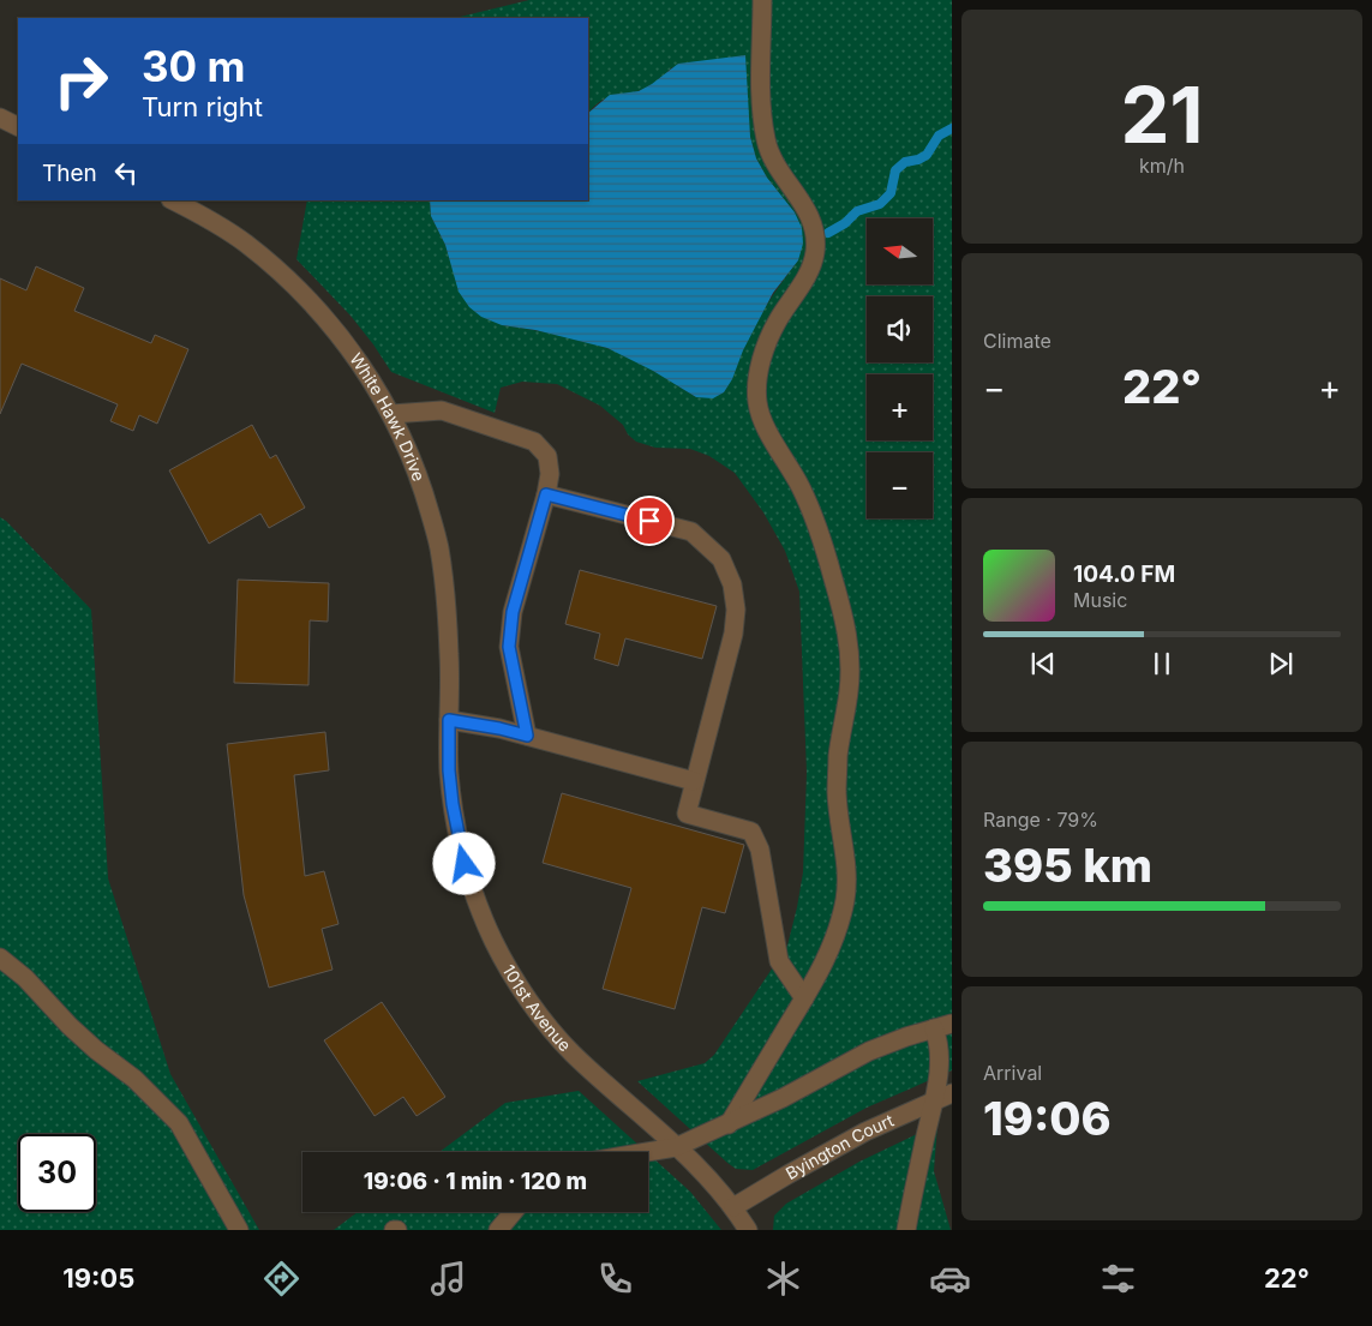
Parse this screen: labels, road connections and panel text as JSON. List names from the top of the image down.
{
  "streets": {
    "street": ["White Hawk Drive", "101st Avenue", "Byington Court"]
  },
  "crossings": [
    ["White Hawk Drive", "101st Avenue"],
    ["101st Avenue", "Byington Court"]
  ],
  "north": "left",
  "page": {
    "tile": [
      ["21", "km/h"],
      "Climate",
      ["Range · 79%", "395 km"],
      ["Arrival", "19:06"]
    ],
    "turn": ["30 m", "Turn right"],
    "then": "Then",
    "map_buttons": ["+", "−"],
    "heat": ["−", "22°", "+"],
    "song": ["104.0 FM", "Music"],
    "limit": "30",
    "trip": "19:06 · 1 min · 120 m",
    "tabs": ["19:05", "22°"]
  }
}
